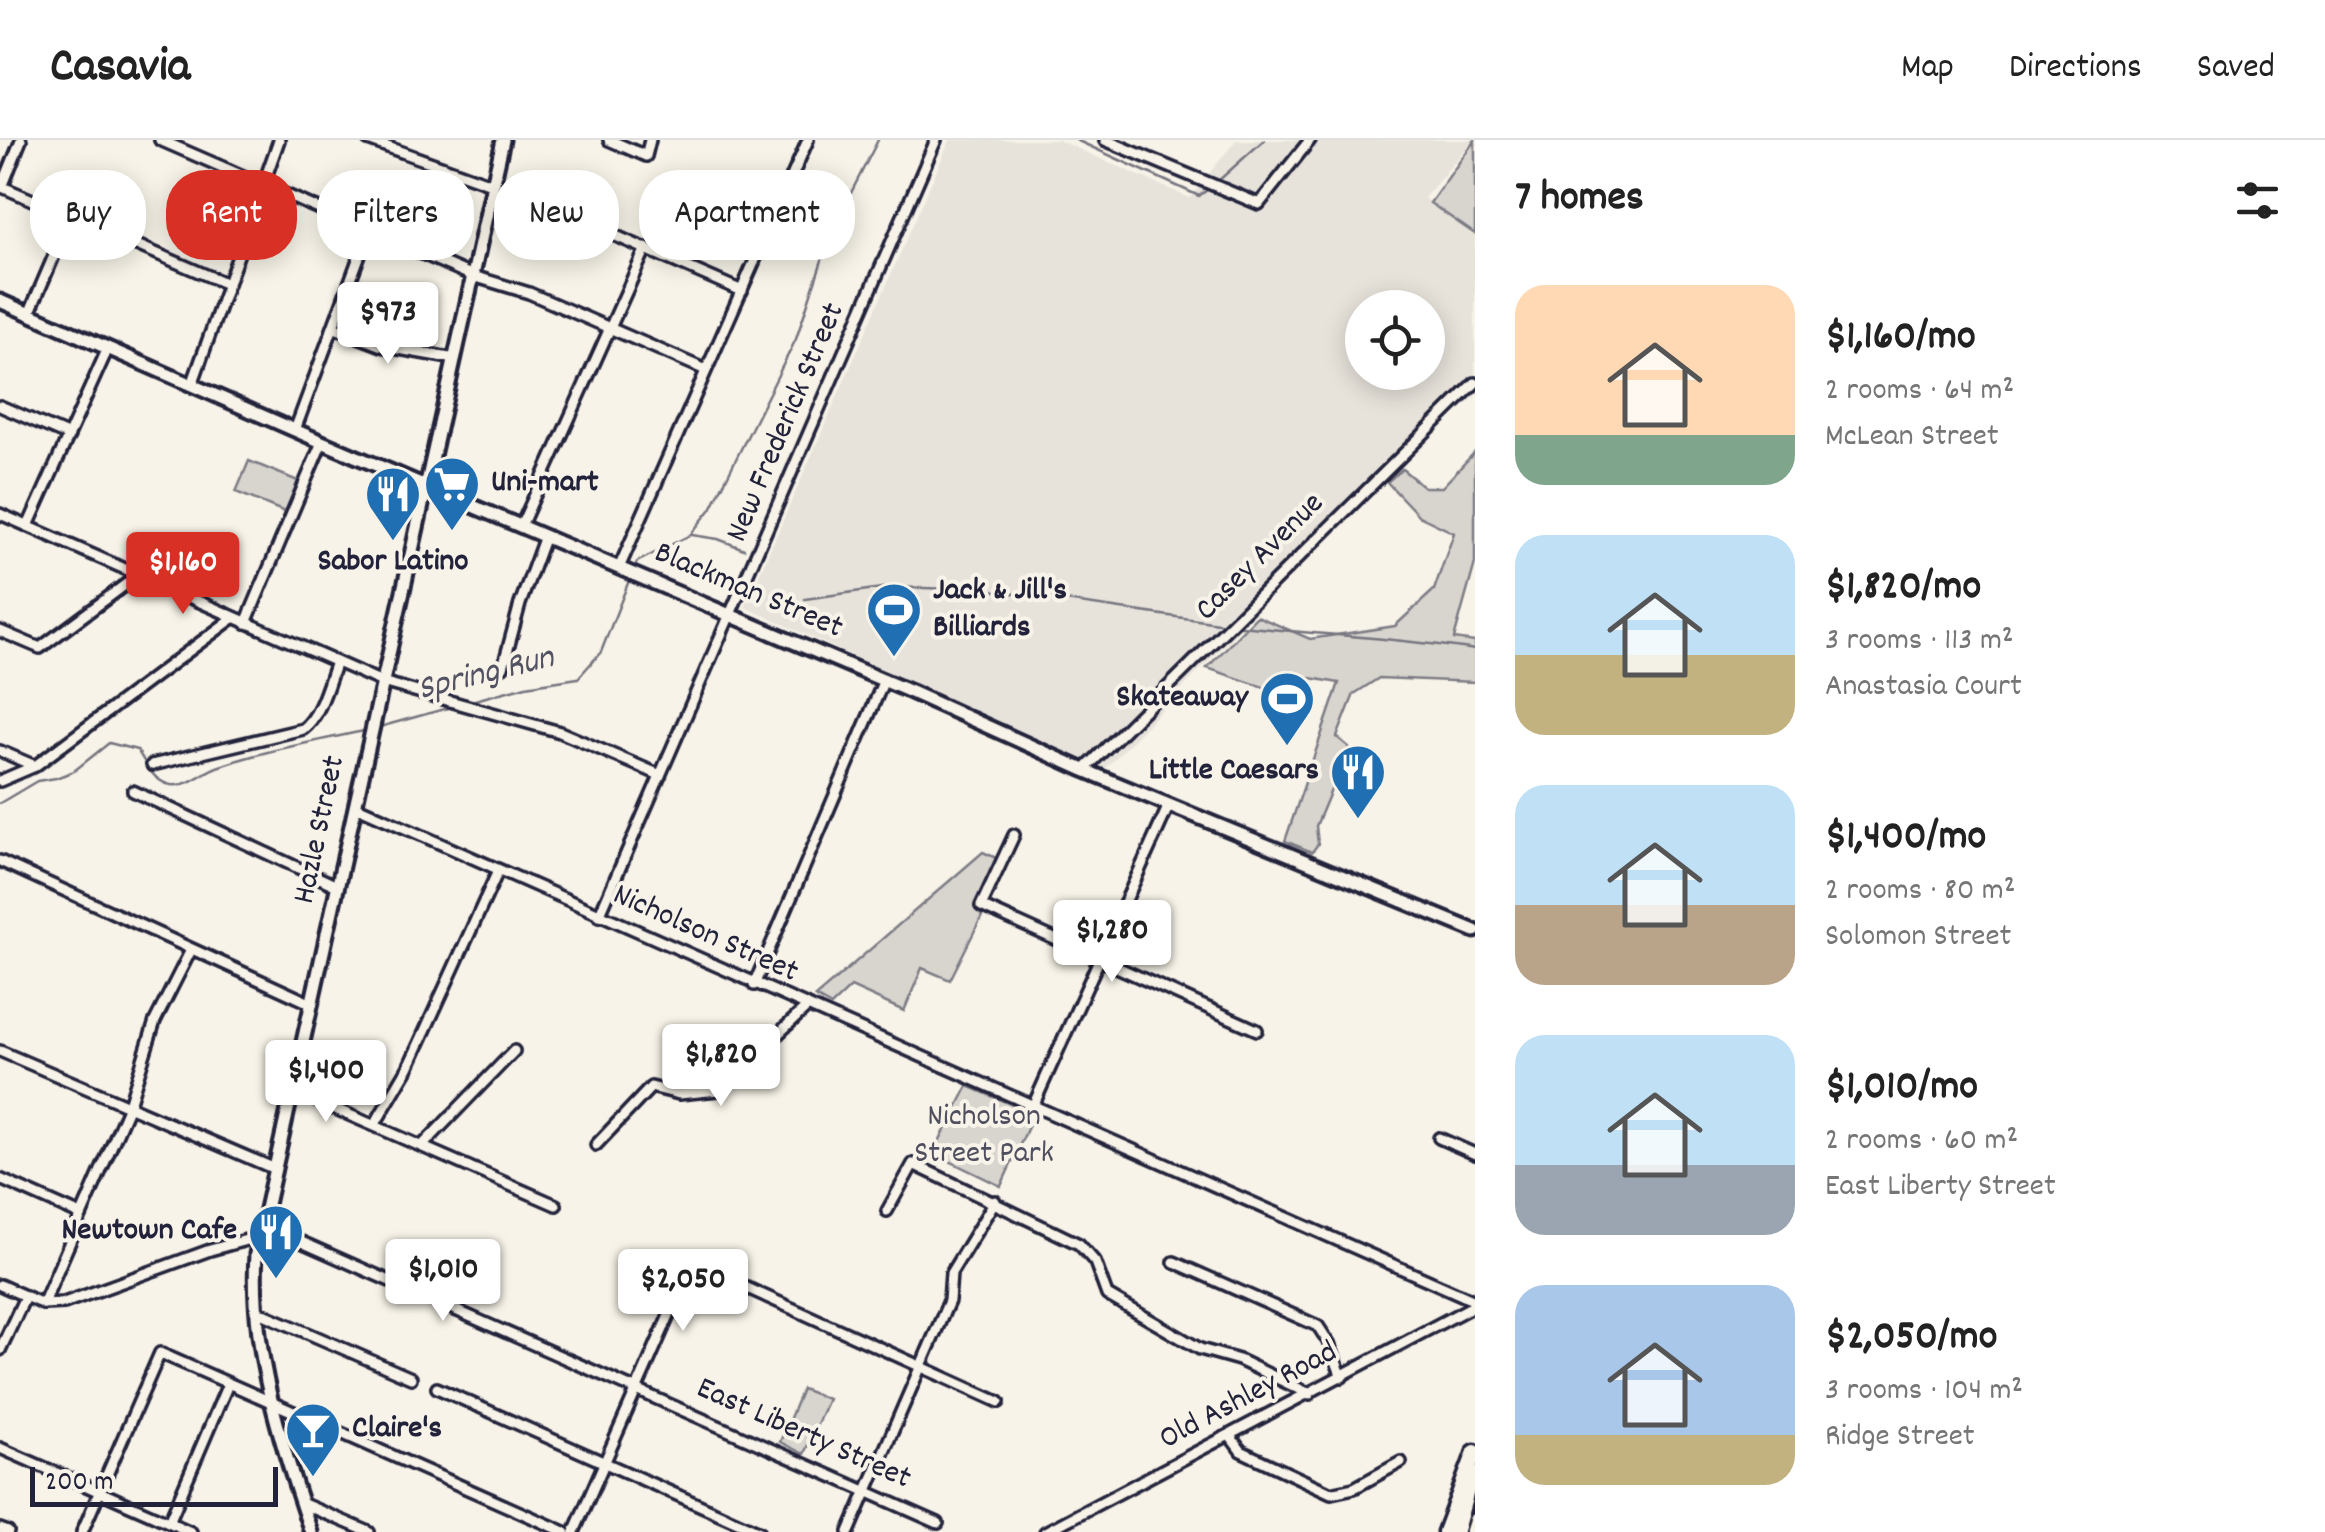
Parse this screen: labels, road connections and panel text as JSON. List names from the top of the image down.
{
  "streets": {
    "main road": ["Blackman Street", "Hazle Street"],
    "street": [
      "New Frederick Street",
      "Casey Avenue",
      "Nicholson Street",
      "Old Ashley Road",
      "East Liberty Street"
    ]
  },
  "crossings": [
    ["New Frederick Street", "Blackman Street"],
    ["New Frederick Street", "Nicholson Street"],
    ["Casey Avenue", "Blackman Street"],
    ["Blackman Street", "Hazle Street"],
    ["Hazle Street", "Nicholson Street"],
    ["Hazle Street", "East Liberty Street"],
    ["Nicholson Street", "Old Ashley Road"]
  ],
  "water": ["Spring Run"],
  "parks": ["Nicholson Street Park"],
  "places": {
    "supermarket": ["Uni-mart"],
    "restaurant": ["Sabor Latino", "Little Caesars", "Newtown Cafe"],
    "sports": ["Jack & Jill's Billiards", "Skateaway"],
    "bar": ["Claire's"]
  },
  "scale_bar": "200 m",
  "page": {
    "header": "Casavia",
    "nav": ["Map", "Directions", "Saved"],
    "heading": "7 homes",
    "chip": [
      "Buy",
      "Rent",
      "Filters",
      "New",
      "Apartment"
    ],
    "list": [
      {
        "name": "$1,160/mo",
        "note": "2 rooms · 64 m² · McLean Street"
      },
      {
        "name": "$1,820/mo",
        "note": "3 rooms · 113 m² · Anastasia Court"
      },
      {
        "name": "$1,400/mo",
        "note": "2 rooms · 80 m² · Solomon Street"
      },
      {
        "name": "$1,010/mo",
        "note": "2 rooms · 60 m² · East Liberty Street"
      },
      {
        "name": "$2,050/mo",
        "note": "3 rooms · 104 m² · Ridge Street"
      }
    ],
    "price": [
      "$973",
      "$1,160",
      "$1,280",
      "$1,820",
      "$1,400",
      "$1,010",
      "$2,050"
    ],
    "scale": "200 m"
  }
}
